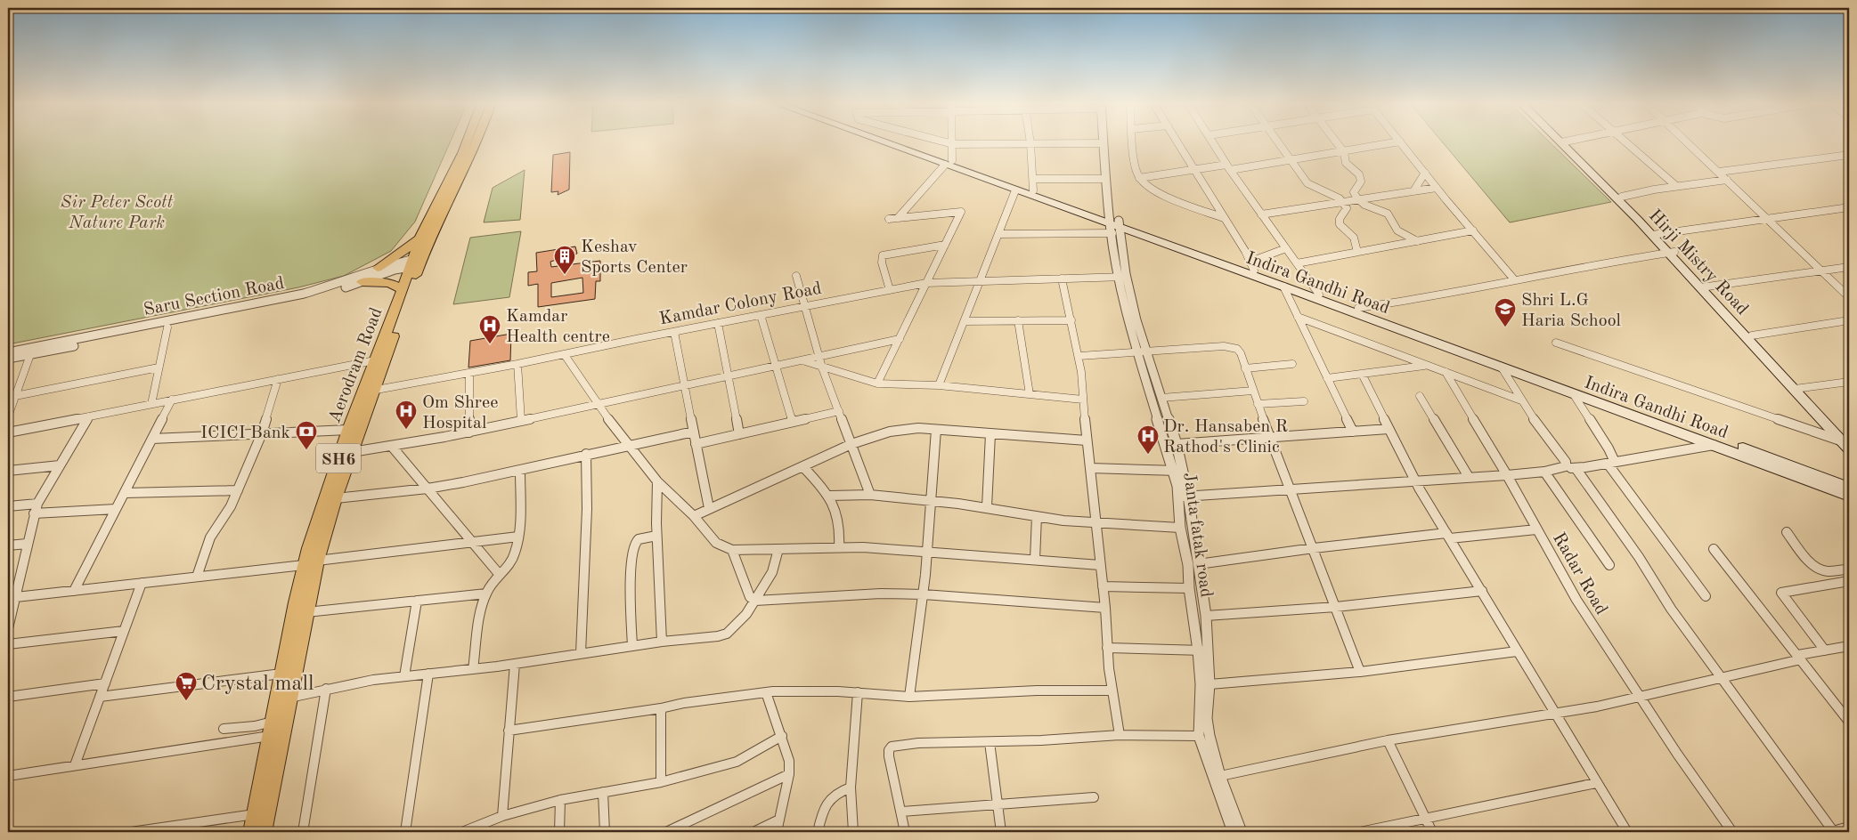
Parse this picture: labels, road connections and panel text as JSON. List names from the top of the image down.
{
  "streets": {
    "main road": [
      "Hirji Mistry Road",
      "Indira Gandhi Road",
      "Aerodram Road",
      "SH6"
    ],
    "street": [
      "Saru Section Road",
      "Kamdar Colony Road",
      "Janta fatak road",
      "Radar Road"
    ]
  },
  "crossings": [
    ["Saru Section Road", "Aerodram Road"],
    ["Kamdar Colony Road", "Aerodram Road"]
  ],
  "parks": ["Sir Peter Scott Nature Park"],
  "places": {
    "building": ["Keshav Sports Center"],
    "school or university": ["Shri L.G Haria School"],
    "hospital": ["Kamdar Health centre", "Om Shree Hospital", "Dr. Hansaben R Rathod's Clinic"],
    "bank": ["ICICI Bank"],
    "supermarket": ["Crystal mall"]
  }
}
